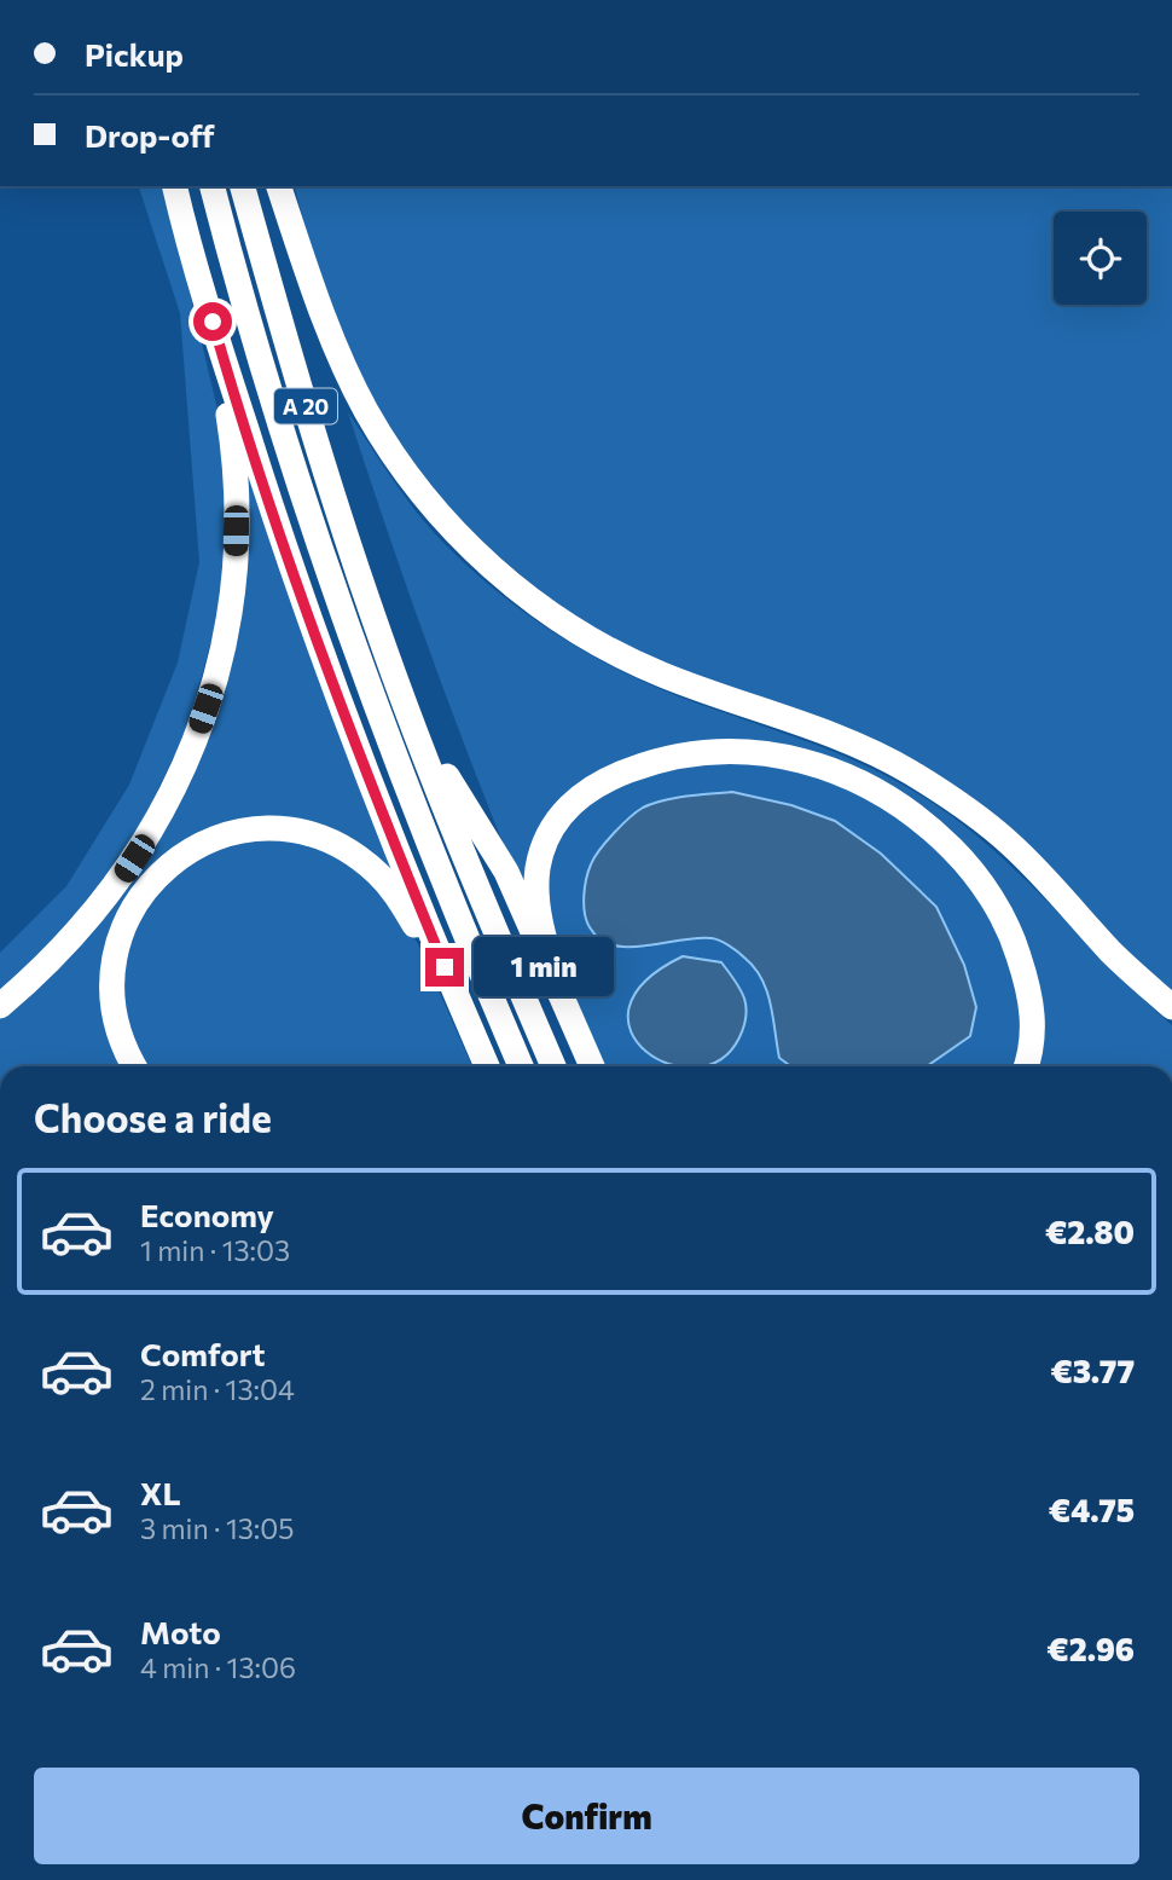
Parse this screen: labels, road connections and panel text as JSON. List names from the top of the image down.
{
  "streets": {
    "highway": ["A 20"]
  },
  "page": {
    "banner": ["Pickup", "Drop-off"],
    "bubble": "1 min",
    "heading": "Choose a ride",
    "list": [
      {
        "name": "Economy",
        "note": "1 min · 13:03",
        "value": "€2.80"
      },
      {
        "name": "Comfort",
        "note": "2 min · 13:04",
        "value": "€3.77"
      },
      {
        "name": "XL",
        "note": "3 min · 13:05",
        "value": "€4.75"
      },
      {
        "name": "Moto",
        "note": "4 min · 13:06",
        "value": "€2.96"
      }
    ],
    "buttons": "Confirm"
  }
}
